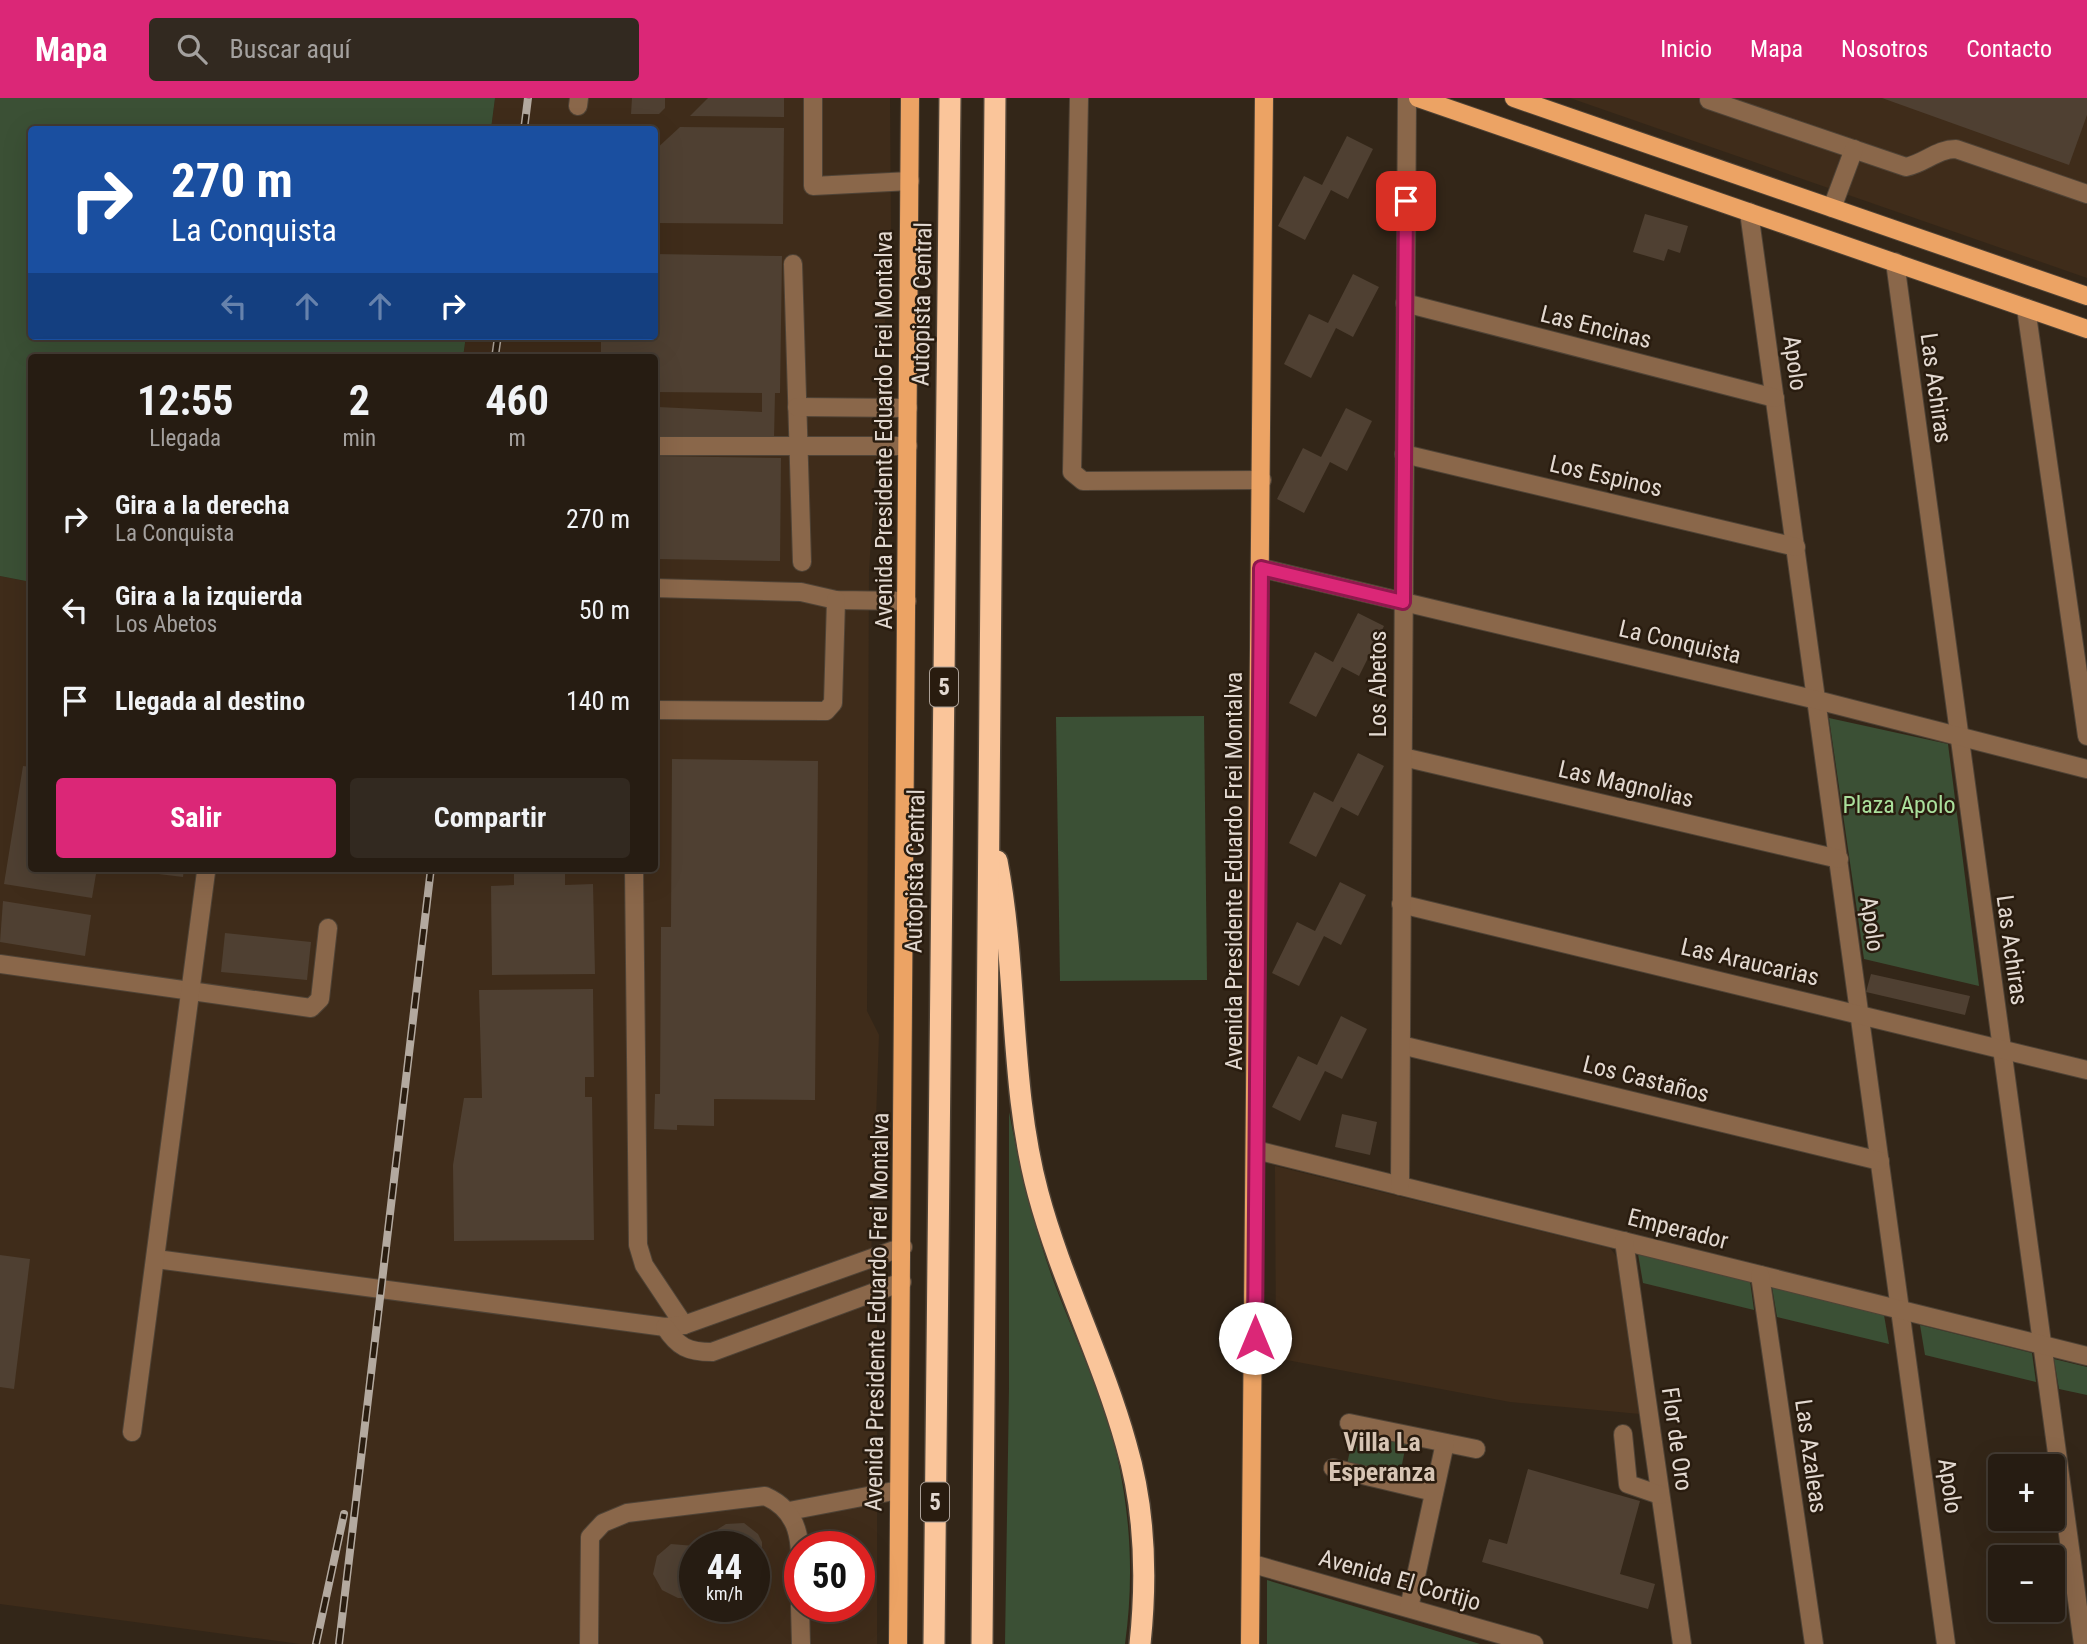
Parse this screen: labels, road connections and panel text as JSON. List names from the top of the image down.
{
  "streets": {
    "highway": ["Autopista Central", "5"],
    "main road": ["Avenida Presidente Eduardo Frei Montalva"],
    "street": [
      "Las Encinas",
      "Apolo",
      "Las Achiras",
      "Los Espinos",
      "La Conquista",
      "Los Abetos",
      "Las Magnolias",
      "Las Araucarias",
      "Los Castaños",
      "Emperador",
      "Flor de Oro",
      "Las Azaleas",
      "Avenida El Cortijo"
    ]
  },
  "crossings": [
    ["Las Encinas", "Apolo"],
    ["Las Encinas", "Los Abetos"],
    ["Apolo", "Los Espinos"],
    ["Apolo", "La Conquista"],
    ["Apolo", "Las Magnolias"],
    ["Apolo", "Las Araucarias"],
    ["Apolo", "Los Castaños"],
    ["Apolo", "Emperador"],
    ["Las Achiras", "La Conquista"],
    ["Las Achiras", "Las Araucarias"],
    ["Las Achiras", "Emperador"],
    ["Avenida Presidente Eduardo Frei Montalva", "La Conquista"],
    ["Avenida Presidente Eduardo Frei Montalva", "Emperador"],
    ["Avenida Presidente Eduardo Frei Montalva", "Avenida El Cortijo"],
    ["Los Espinos", "Los Abetos"],
    ["La Conquista", "Los Abetos"],
    ["Los Abetos", "Las Magnolias"],
    ["Los Abetos", "Las Araucarias"],
    ["Los Abetos", "Los Castaños"],
    ["Los Abetos", "Emperador"],
    ["Emperador", "Flor de Oro"],
    ["Emperador", "Las Azaleas"]
  ],
  "districts": ["Villa La Esperanza"],
  "parks": ["Plaza Apolo"],
  "page": {
    "header": "Mapa",
    "search": "Buscar aquí",
    "nav": [
      "Inicio",
      "Mapa",
      "Nosotros",
      "Contacto"
    ],
    "turn": ["270 m", "La Conquista"],
    "eta": [
      "12:55",
      "Llegada",
      "2",
      "min",
      "460",
      "m"
    ],
    "list": [
      {
        "name": "Gira a la derecha",
        "note": "La Conquista",
        "value": "270 m"
      },
      {
        "name": "Gira a la izquierda",
        "note": "Los Abetos",
        "value": "50 m"
      },
      {
        "name": "Llegada al destino",
        "value": "140 m"
      }
    ],
    "buttons": ["Salir", "Compartir"],
    "map_buttons": ["+", "−"],
    "speed": "44 km/h",
    "limit": "50"
  }
}
